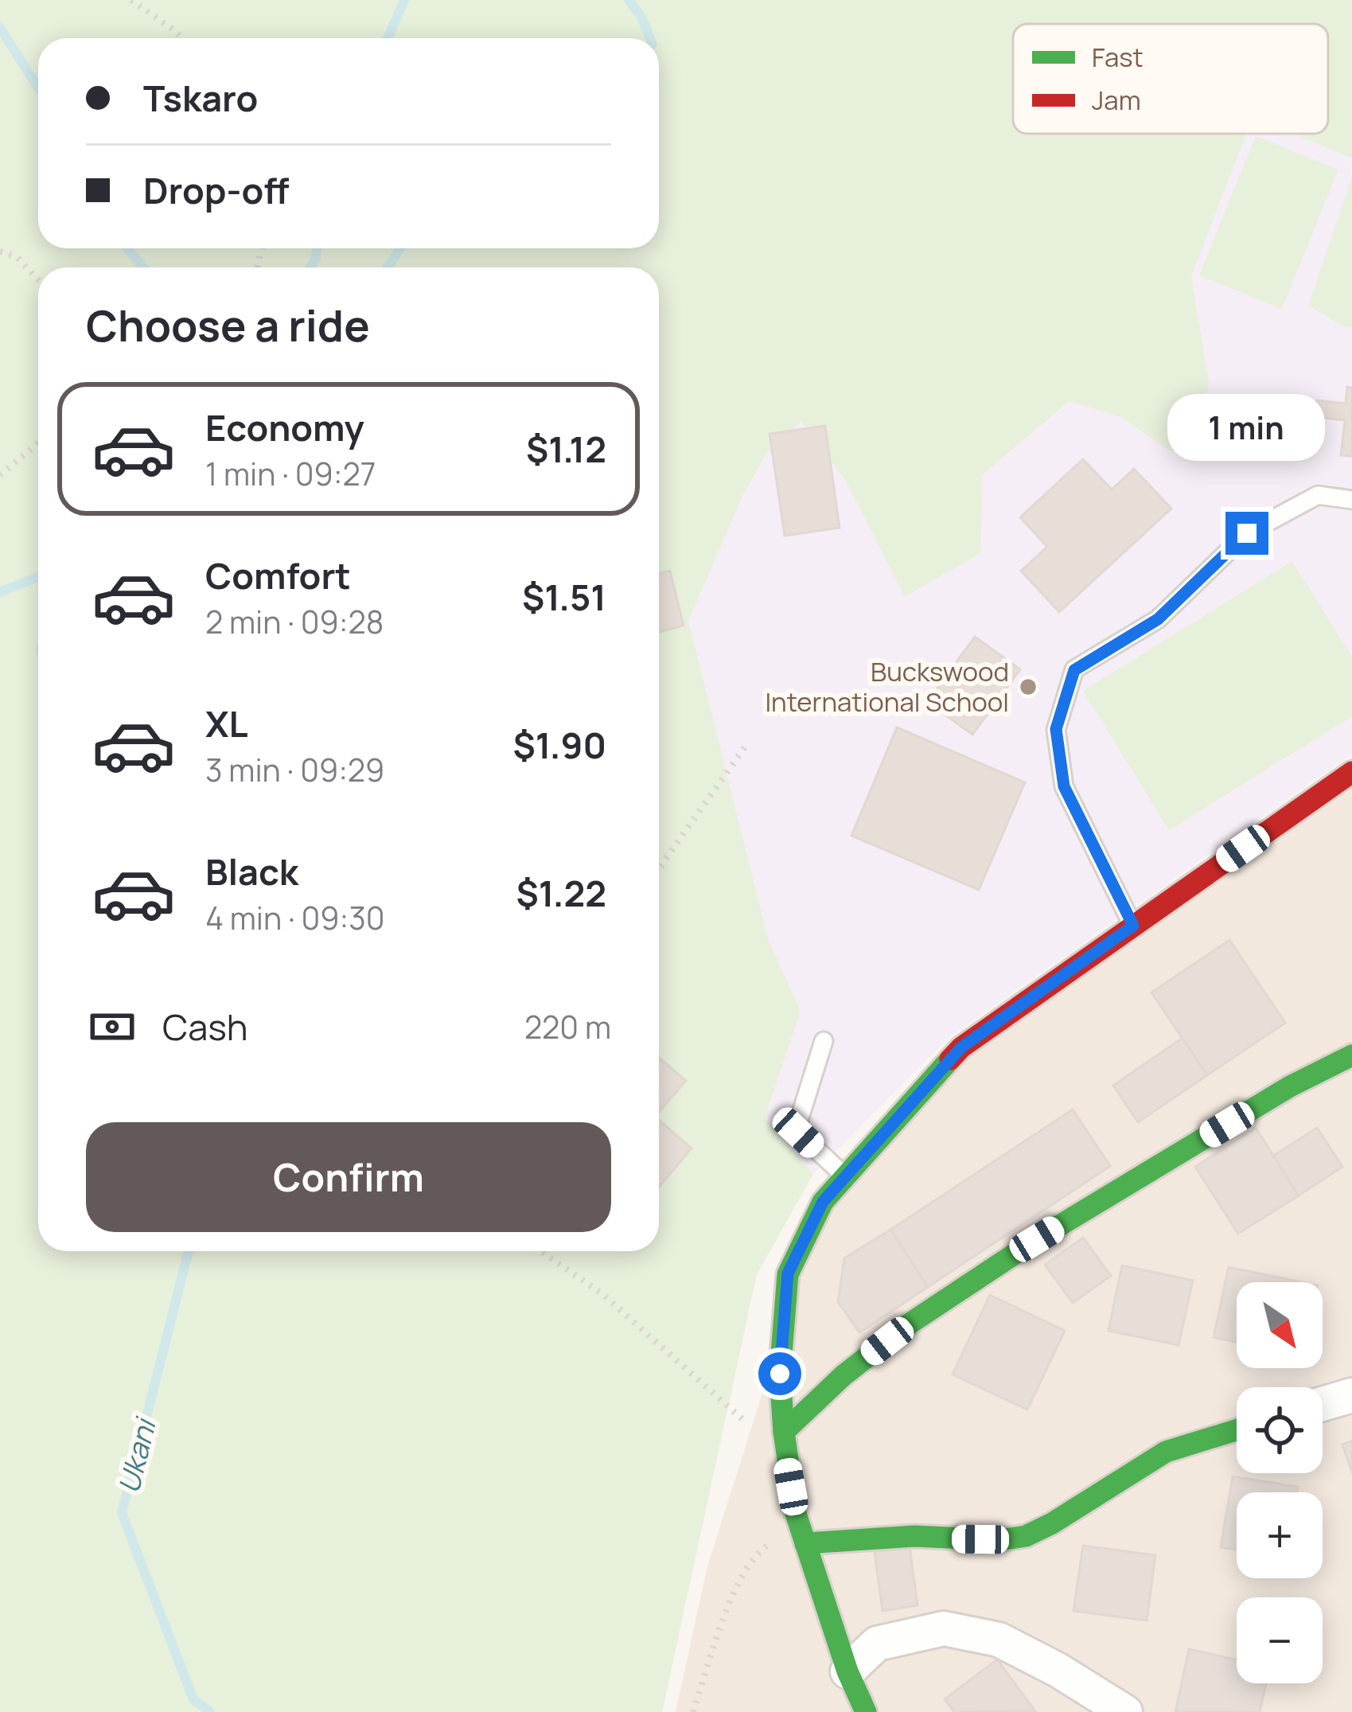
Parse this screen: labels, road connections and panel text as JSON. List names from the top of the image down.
{
  "water": ["Ukani"],
  "places": ["Buckswood International School"],
  "legend": ["Fast", "Jam"],
  "north": "bottom right",
  "page": {
    "banner": ["Tskaro", "Drop-off"],
    "heading": "Choose a ride",
    "list": [
      {
        "name": "Economy",
        "note": "1 min · 09:27",
        "value": "$1.12"
      },
      {
        "name": "Comfort",
        "note": "2 min · 09:28",
        "value": "$1.51"
      },
      {
        "name": "XL",
        "note": "3 min · 09:29",
        "value": "$1.90"
      },
      {
        "name": "Black",
        "note": "4 min · 09:30",
        "value": "$1.22"
      }
    ],
    "bubble": "1 min",
    "pay": ["Cash", "220 m"],
    "buttons": "Confirm",
    "map_buttons": ["+", "−"]
  }
}
